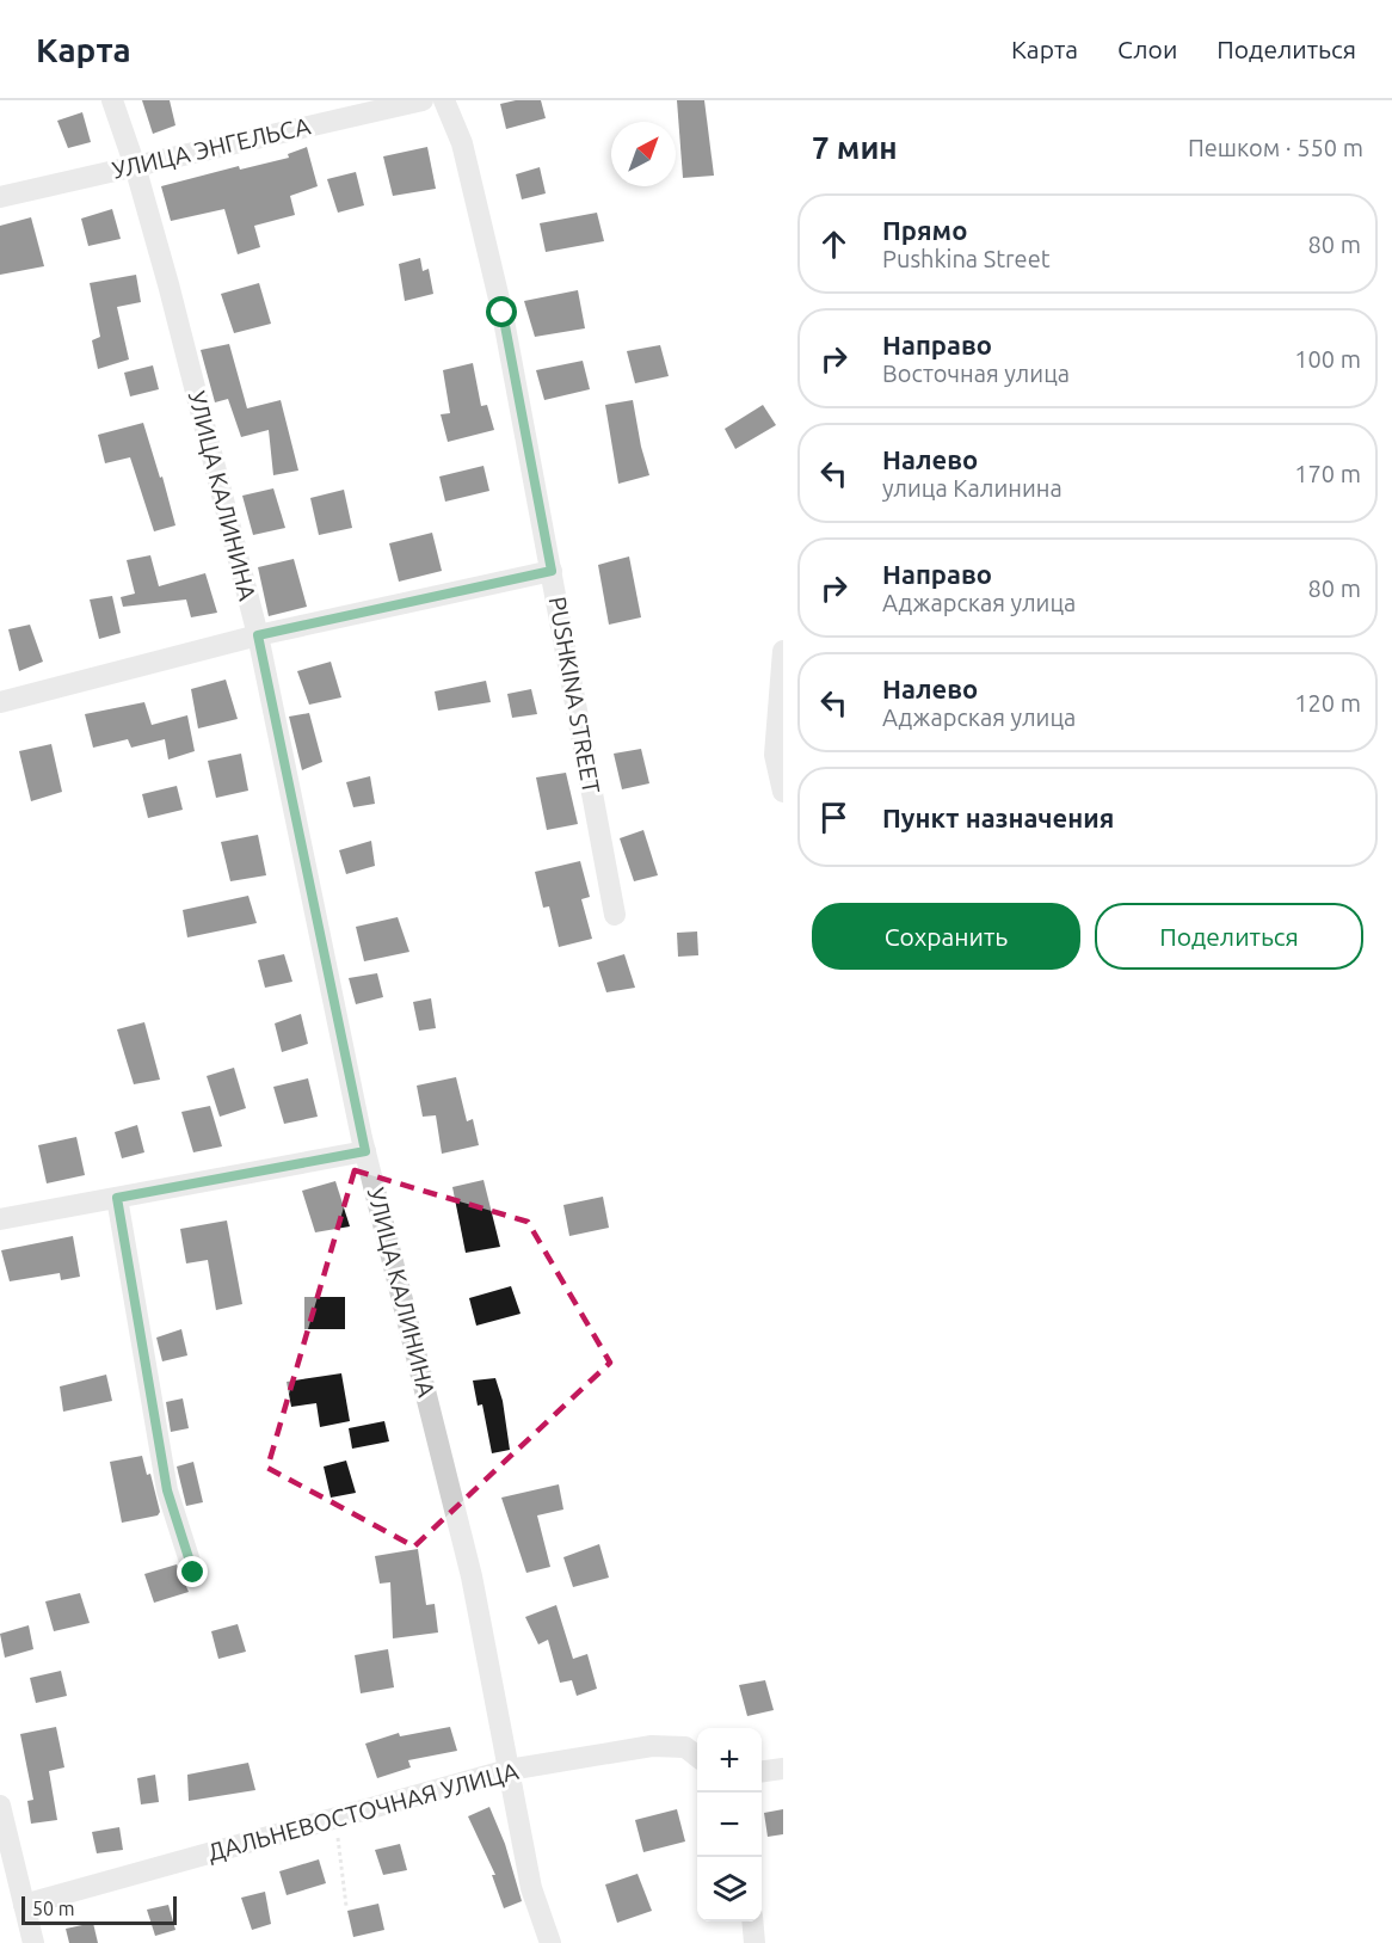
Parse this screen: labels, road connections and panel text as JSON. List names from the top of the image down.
{
  "streets": {
    "street": [
      "УЛИЦА ЭНГЕЛЬСА",
      "УЛИЦА КАЛИНИНА",
      "PUSHKINA STREET",
      "ДАЛЬНЕВОСТОЧНАЯ УЛИЦА"
    ]
  },
  "crossings": [
    ["УЛИЦА ЭНГЕЛЬСА", "УЛИЦА КАЛИНИНА"],
    ["УЛИЦА КАЛИНИНА", "ДАЛЬНЕВОСТОЧНАЯ УЛИЦА"]
  ],
  "scale_bar": "50 m",
  "north": "top right",
  "page": {
    "header": "Карта",
    "nav": ["Карта", "Слои", "Поделиться"],
    "heading": ["7 мин", "Пешком · 550 m"],
    "list": [
      ["Прямо", "Pushkina Street", "80 m"],
      ["Направо", "Восточная улица", "100 m"],
      ["Налево", "улица Калинина", "170 m"],
      ["Направо", "Аджарская улица", "80 m"],
      ["Налево", "Аджарская улица", "120 m"],
      "Пункт назначения"
    ],
    "buttons": ["Сохранить", "Поделиться"],
    "map_buttons": ["+", "−"],
    "scale": "50 m"
  }
}
